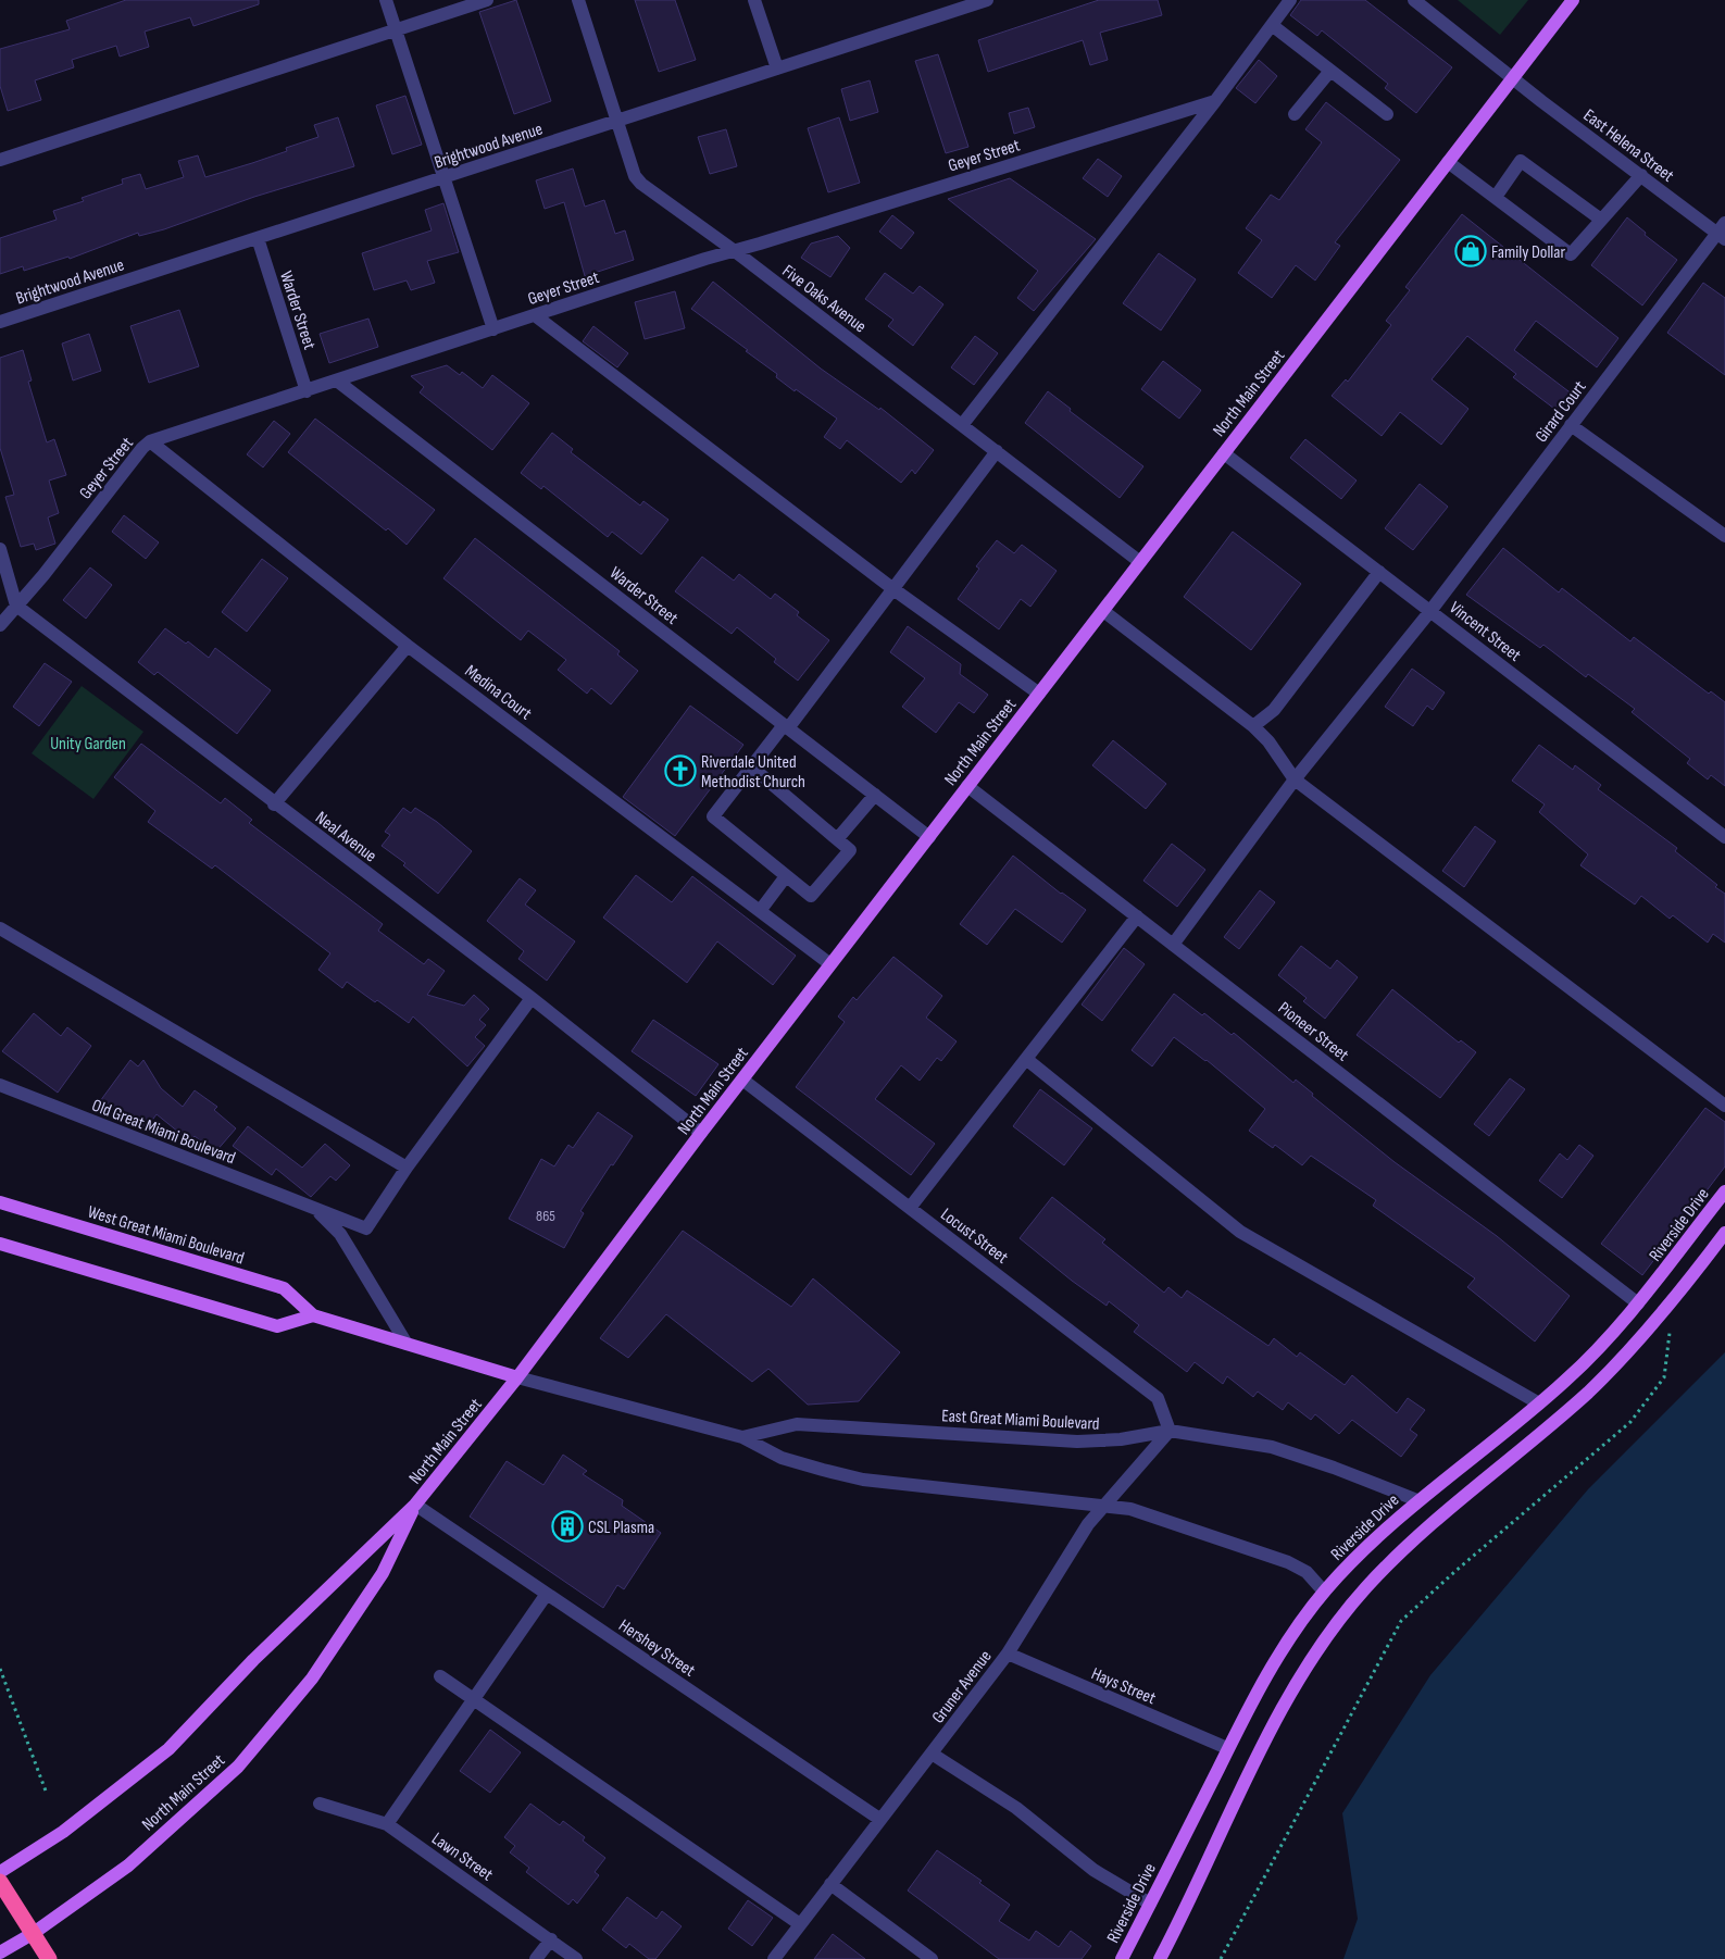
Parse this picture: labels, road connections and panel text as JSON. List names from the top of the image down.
{
  "streets": {
    "main road": ["North Main Street", "Riverside Drive", "West Great Miami Boulevard"],
    "street": [
      "Brightwood Avenue",
      "East Helena Street",
      "Geyer Street",
      "Five Oaks Avenue",
      "Warder Street",
      "Girard Court",
      "Vincent Street",
      "Medina Court",
      "Neal Avenue",
      "Pioneer Street",
      "Old Great Miami Boulevard",
      "Locust Street",
      "East Great Miami Boulevard",
      "Hershey Street",
      "Hays Street",
      "Gruner Avenue",
      "Lawn Street"
    ]
  },
  "crossings": [
    ["Brightwood Avenue", "Five Oaks Avenue"],
    ["Brightwood Avenue", "Warder Street"],
    ["East Helena Street", "North Main Street"],
    ["East Helena Street", "Girard Court"],
    ["Geyer Street", "Five Oaks Avenue"],
    ["Geyer Street", "Warder Street"],
    ["Geyer Street", "Medina Court"],
    ["Geyer Street", "Neal Avenue"],
    ["Five Oaks Avenue", "North Main Street"],
    ["Warder Street", "North Main Street"],
    ["North Main Street", "Vincent Street"],
    ["North Main Street", "Medina Court"],
    ["North Main Street", "Neal Avenue"],
    ["North Main Street", "Pioneer Street"],
    ["North Main Street", "West Great Miami Boulevard"],
    ["North Main Street", "Locust Street"],
    ["North Main Street", "East Great Miami Boulevard"],
    ["North Main Street", "Hershey Street"],
    ["Girard Court", "Vincent Street"],
    ["Girard Court", "Pioneer Street"],
    ["Pioneer Street", "Riverside Drive"],
    ["Old Great Miami Boulevard", "West Great Miami Boulevard"],
    ["Riverside Drive", "East Great Miami Boulevard"],
    ["Riverside Drive", "Hays Street"],
    ["West Great Miami Boulevard", "East Great Miami Boulevard"],
    ["Locust Street", "East Great Miami Boulevard"],
    ["Locust Street", "Gruner Avenue"],
    ["East Great Miami Boulevard", "Gruner Avenue"],
    ["Hershey Street", "Gruner Avenue"],
    ["Hays Street", "Gruner Avenue"]
  ],
  "parks": ["Unity Garden"],
  "places": {
    "shop": ["Family Dollar"],
    "church": ["Riverdale United Methodist Church"],
    "building": ["CSL Plasma"]
  },
  "house_numbers": ["865"]
}
